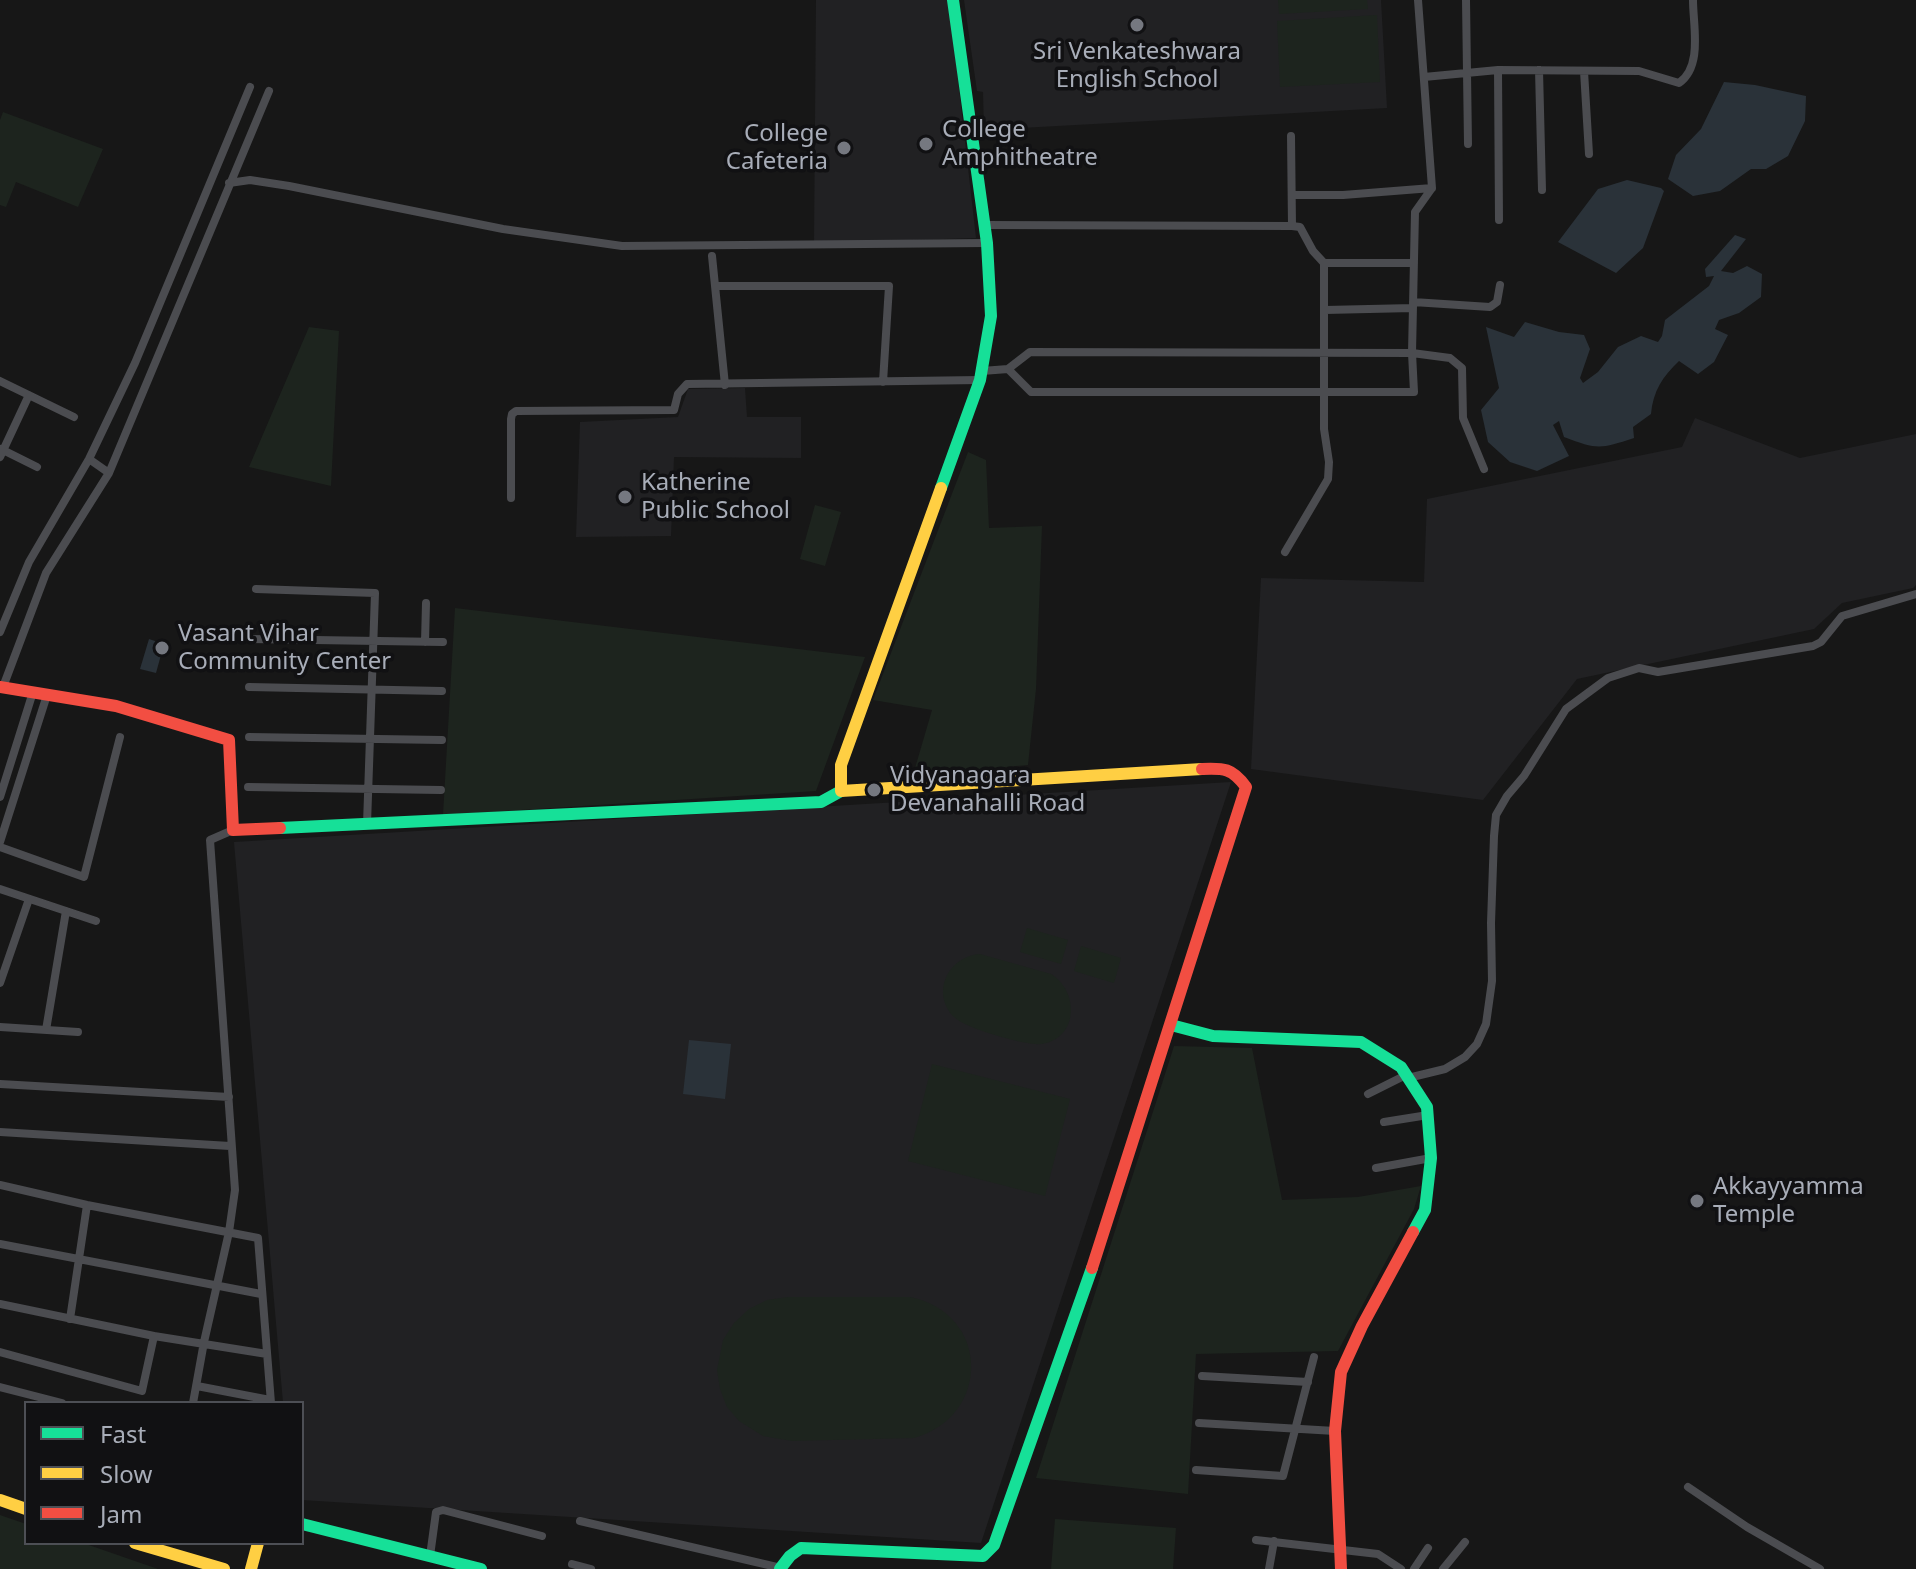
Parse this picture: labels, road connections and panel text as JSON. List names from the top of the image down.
{
  "places": [
    "Sri Venkateshwara English School",
    "College Amphitheatre",
    "College Cafeteria",
    "Katherine Public School",
    "Vasant Vihar Community Center",
    "Vidyanagara Devanahalli Road",
    "Akkayyamma Temple"
  ],
  "legend": ["Fast", "Slow", "Jam"]
}
